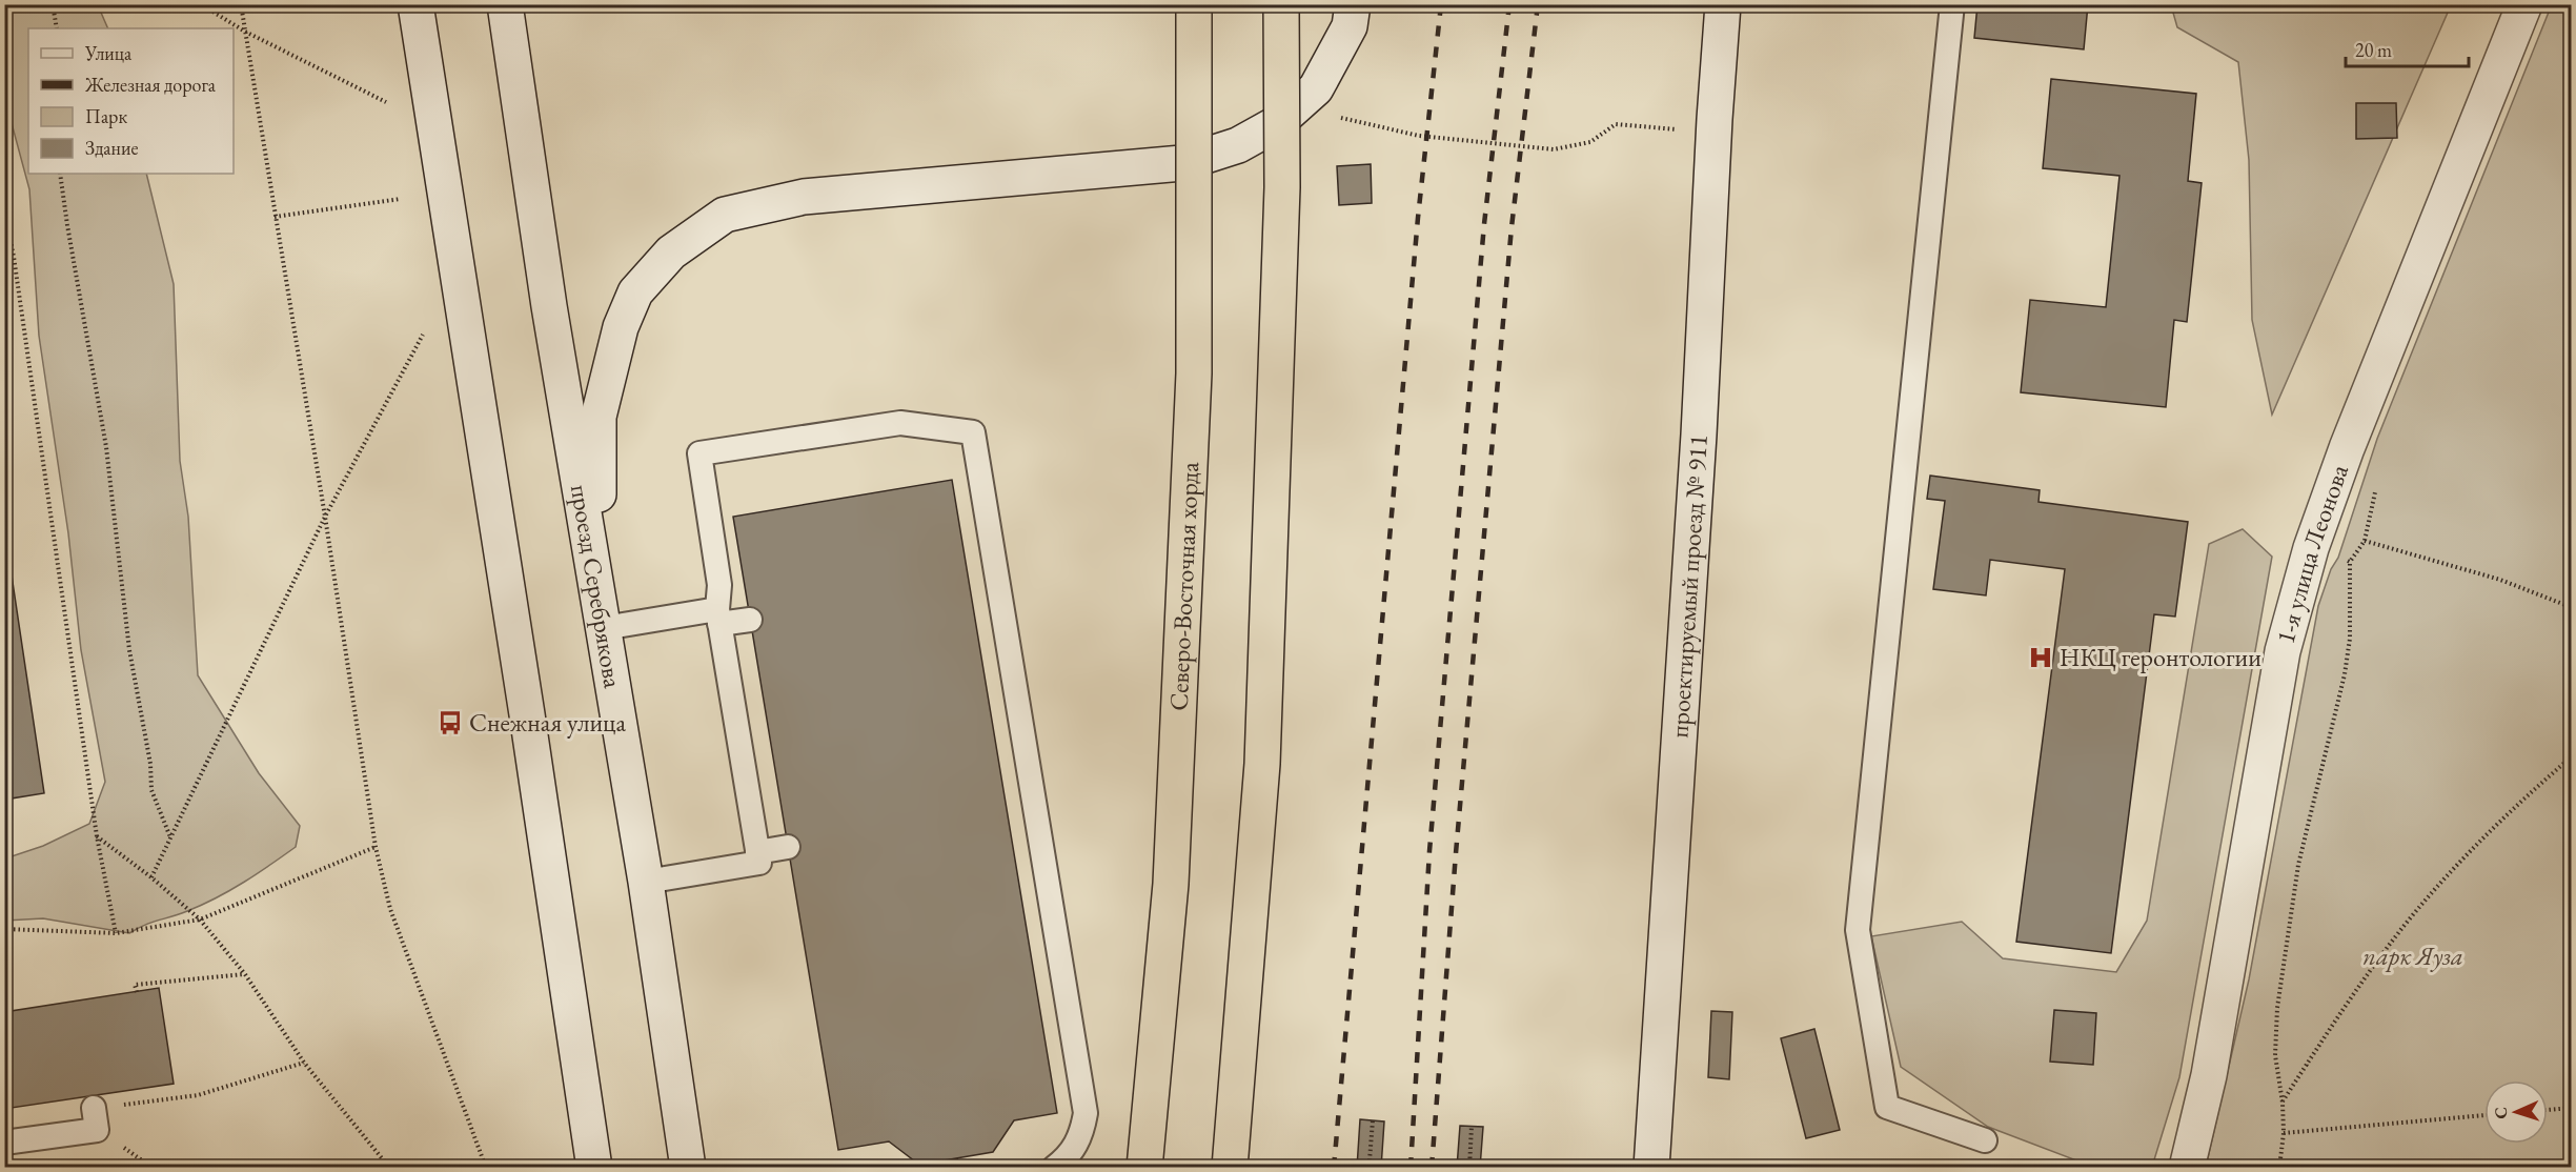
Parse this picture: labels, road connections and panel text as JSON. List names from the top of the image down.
{
  "streets": {
    "main road": [
      "1-я улица Леонова",
      "проезд Серебрякова",
      "проектируемый проезд № 911",
      "Северо-Восточная хорда"
    ]
  },
  "parks": ["парк Яуза"],
  "places": {
    "hospital": ["НКЦ геронтологии"],
    "bus stop": ["Снежная улица"]
  },
  "legend": [
    "Улица",
    "Железная дорога",
    "Парк",
    "Здание"
  ],
  "scale_bar": "20 m",
  "north": "left"
}
